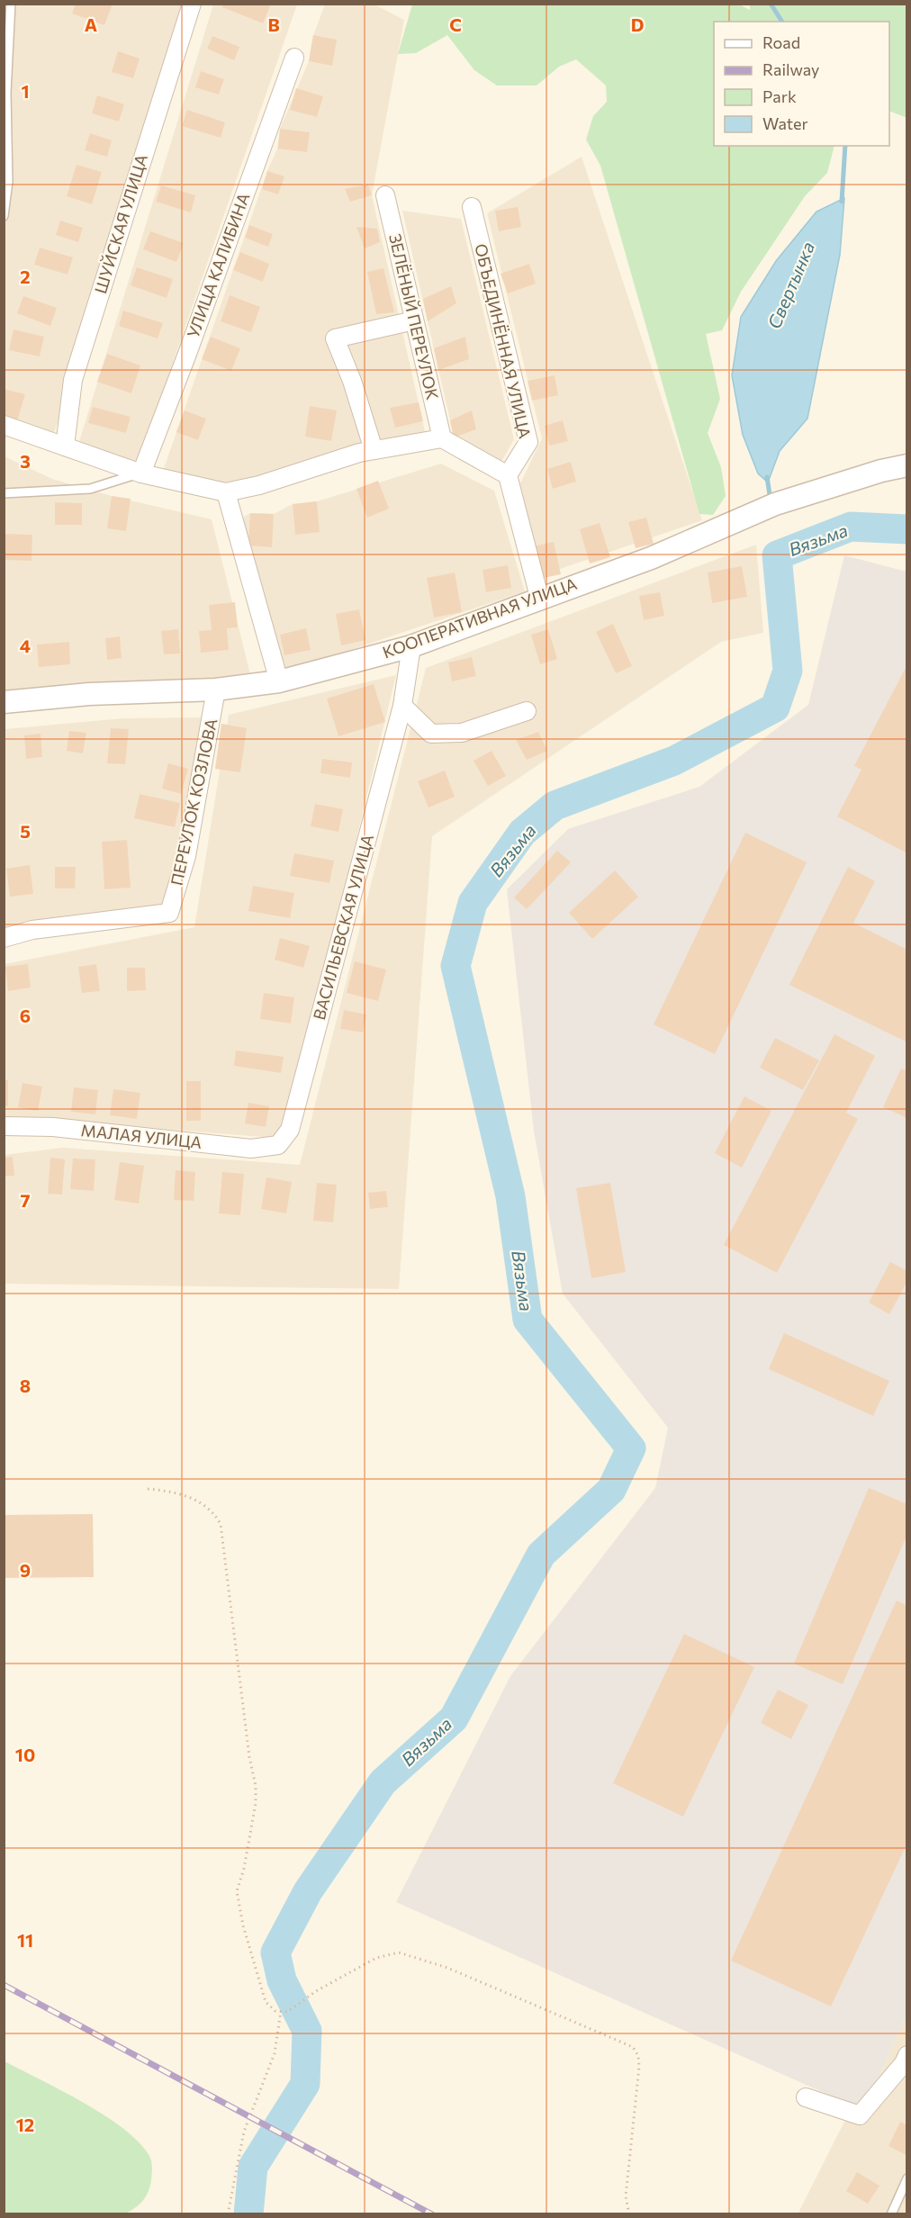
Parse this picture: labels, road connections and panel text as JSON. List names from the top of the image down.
{
  "streets": {
    "street": [
      "ШУЙСКАЯ УЛИЦА",
      "УЛИЦА КАЛИБИНА",
      "ЗЕЛЁНЫЙ ПЕРЕУЛОК",
      "ОБЪЕДИНЁННАЯ УЛИЦА",
      "КООПЕРАТИВНАЯ УЛИЦА",
      "ПЕРЕУЛОК КОЗЛОВА",
      "ВАСИЛЬЕВСКАЯ УЛИЦА",
      "МАЛАЯ УЛИЦА"
    ]
  },
  "crossings": [
    ["КООПЕРАТИВНАЯ УЛИЦА", "ПЕРЕУЛОК КОЗЛОВА"],
    ["КООПЕРАТИВНАЯ УЛИЦА", "ВАСИЛЬЕВСКАЯ УЛИЦА"],
    ["ВАСИЛЬЕВСКАЯ УЛИЦА", "МАЛАЯ УЛИЦА"]
  ],
  "water": ["Свертынка", "Вязьма"],
  "legend": [
    "Road",
    "Railway",
    "Park",
    "Water"
  ],
  "grid": {
    "columns": [
      "A",
      "B",
      "C",
      "D"
    ],
    "rows": [
      "1",
      "2",
      "3",
      "4",
      "5",
      "6",
      "7",
      "8",
      "9",
      "10",
      "11",
      "12"
    ]
  }
}
